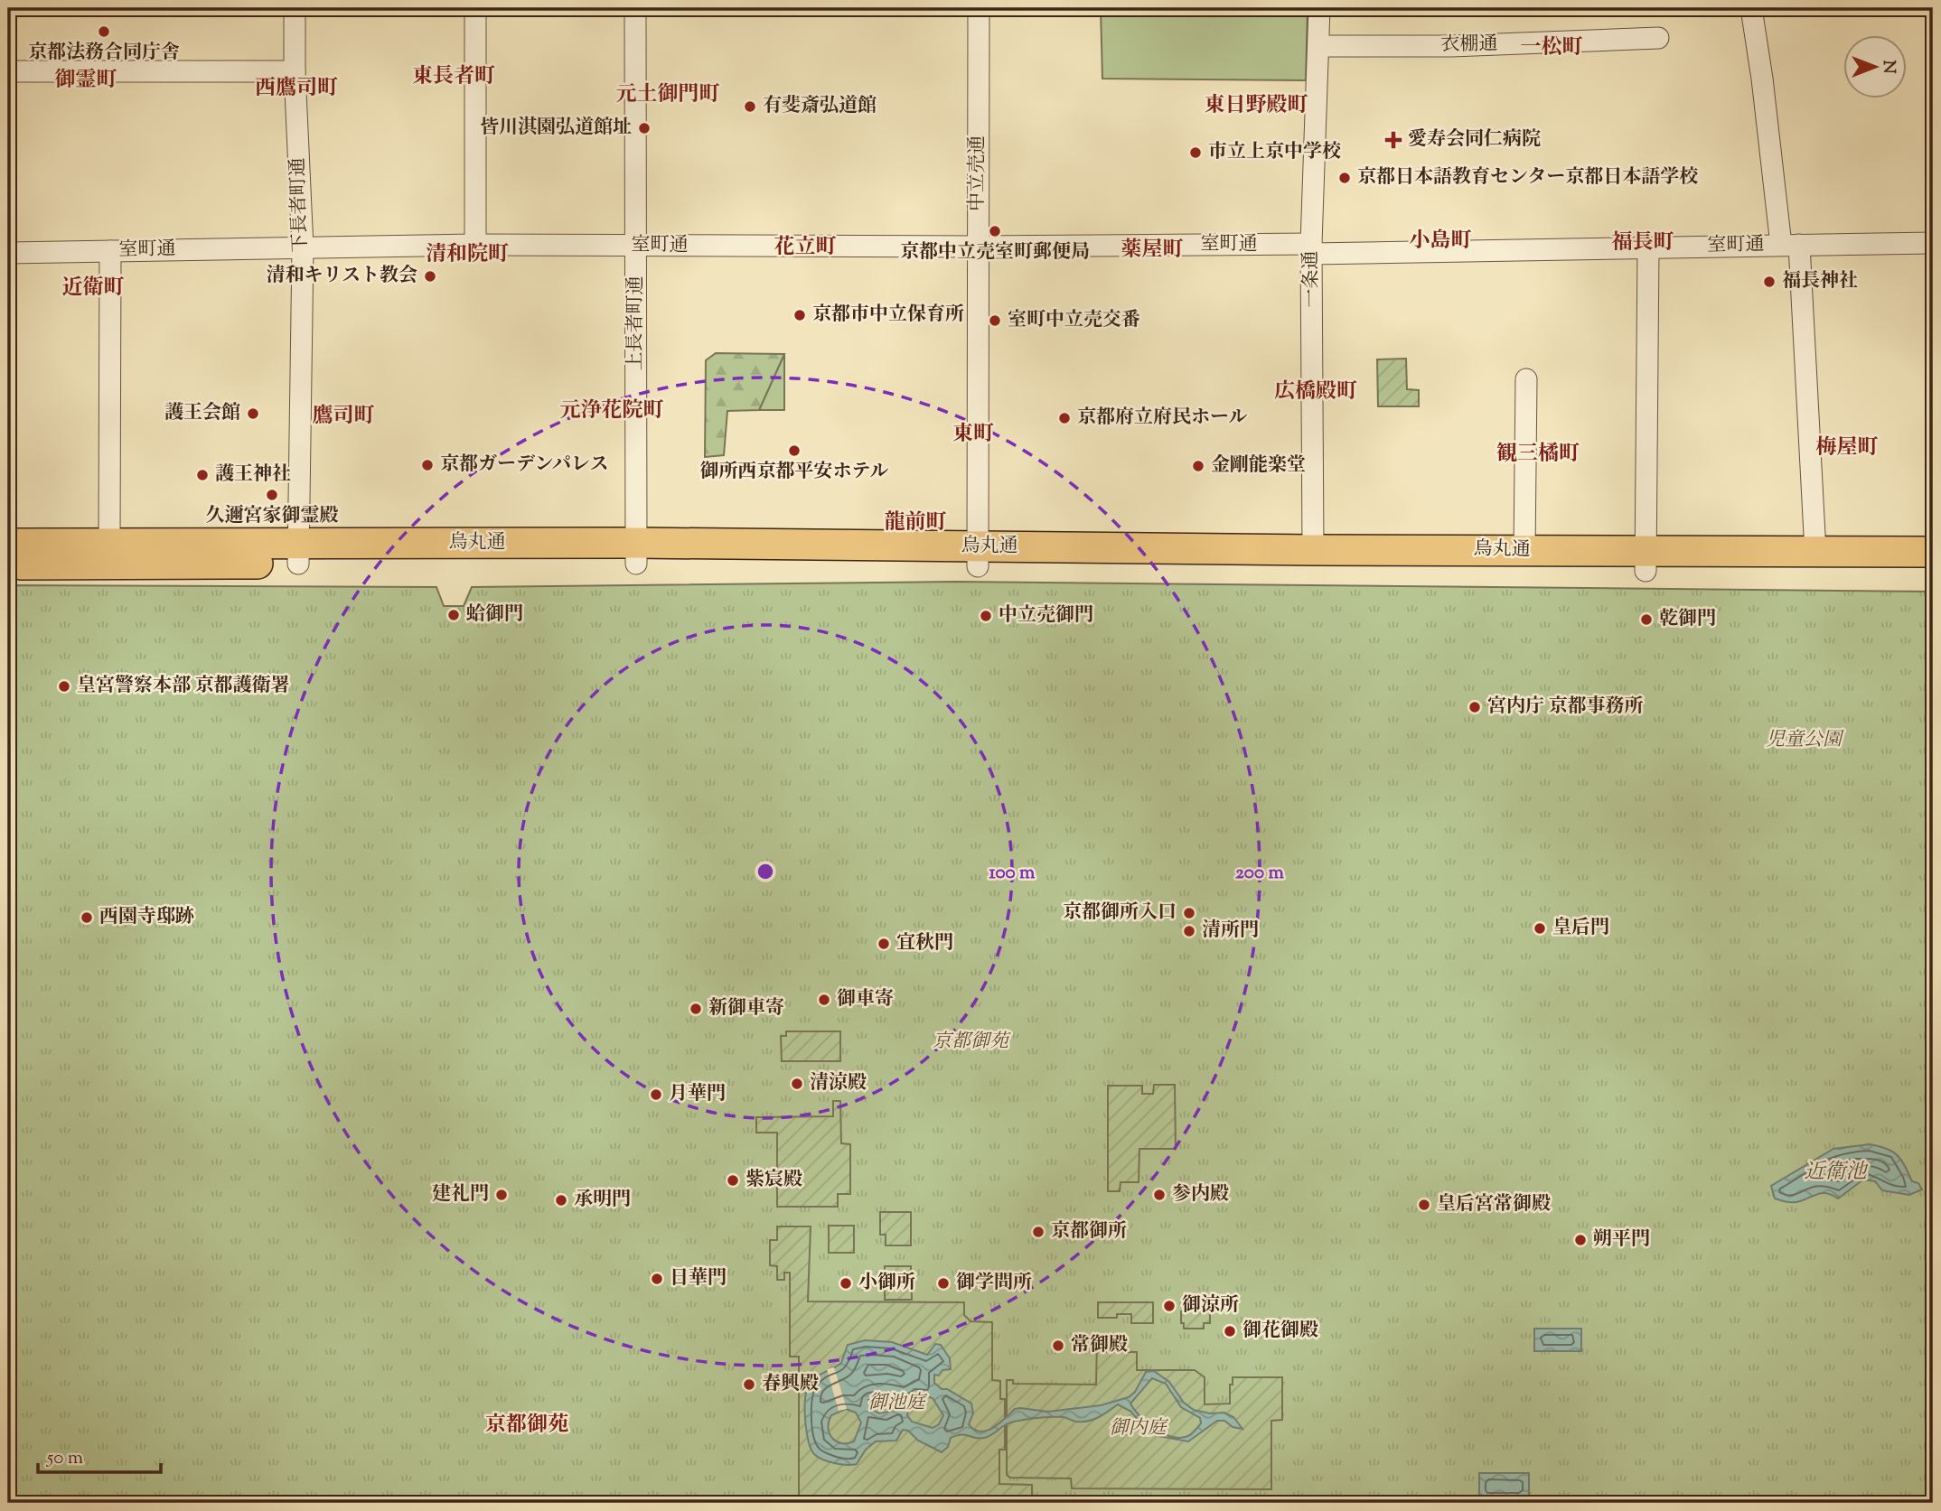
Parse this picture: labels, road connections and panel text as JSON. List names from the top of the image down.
{
  "streets": {
    "highway": ["烏丸通"],
    "street": [
      "衣棚通",
      "中立売通",
      "下長者町通",
      "室町通",
      "一条通",
      "上長者町通"
    ]
  },
  "crossings": [
    ["衣棚通", "一条通"],
    ["中立売通", "室町通"],
    ["中立売通", "烏丸通"],
    ["下長者町通", "室町通"],
    ["下長者町通", "烏丸通"],
    ["室町通", "一条通"],
    ["室町通", "上長者町通"],
    ["一条通", "烏丸通"],
    ["上長者町通", "烏丸通"]
  ],
  "districts": [
    "一松町",
    "東長者町",
    "御霊町",
    "西鷹司町",
    "元土御門町",
    "東日野殿町",
    "小島町",
    "福長町",
    "花立町",
    "薬屋町",
    "清和院町",
    "近衛町",
    "広橋殿町",
    "元浄花院町",
    "鷹司町",
    "東町",
    "梅屋町",
    "観三橘町",
    "龍前町",
    "京都御苑"
  ],
  "water": ["近衛池"],
  "parks": [
    "児童公園",
    "京都御苑",
    "御池庭",
    "御内庭"
  ],
  "places": {
    "other": [
      "京都法務合同庁舎",
      "有斐斎弘道館",
      "皆川淇園弘道館址",
      "市立上京中学校",
      "京都日本語教育センター京都日本語学校",
      "京都中立売室町郵便局",
      "清和キリスト教会",
      "福長神社",
      "京都市中立保育所",
      "室町中立売交番",
      "護王会館",
      "京都府立府民ホール",
      "御所西京都平安ホテル",
      "京都ガーデンパレス",
      "金剛能楽堂",
      "護王神社",
      "久邇宮家御霊殿",
      "蛤御門",
      "中立売御門",
      "乾御門",
      "皇宮警察本部 京都護衛署",
      "宮内庁 京都事務所",
      "京都御所入口",
      "西園寺邸跡",
      "皇后門",
      "清所門",
      "宜秋門",
      "御車寄",
      "新御車寄",
      "清涼殿",
      "月華門",
      "紫宸殿",
      "建礼門",
      "参内殿",
      "承明門",
      "皇后宮常御殿",
      "京都御所",
      "朔平門",
      "日華門",
      "小御所",
      "御学問所",
      "御涼所",
      "御花御殿",
      "常御殿",
      "春興殿"
    ],
    "health": ["愛寿会同仁病院"]
  },
  "scale_bar": "50 m",
  "north": "right",
  "rings": ["100 m", "200 m"]
}
